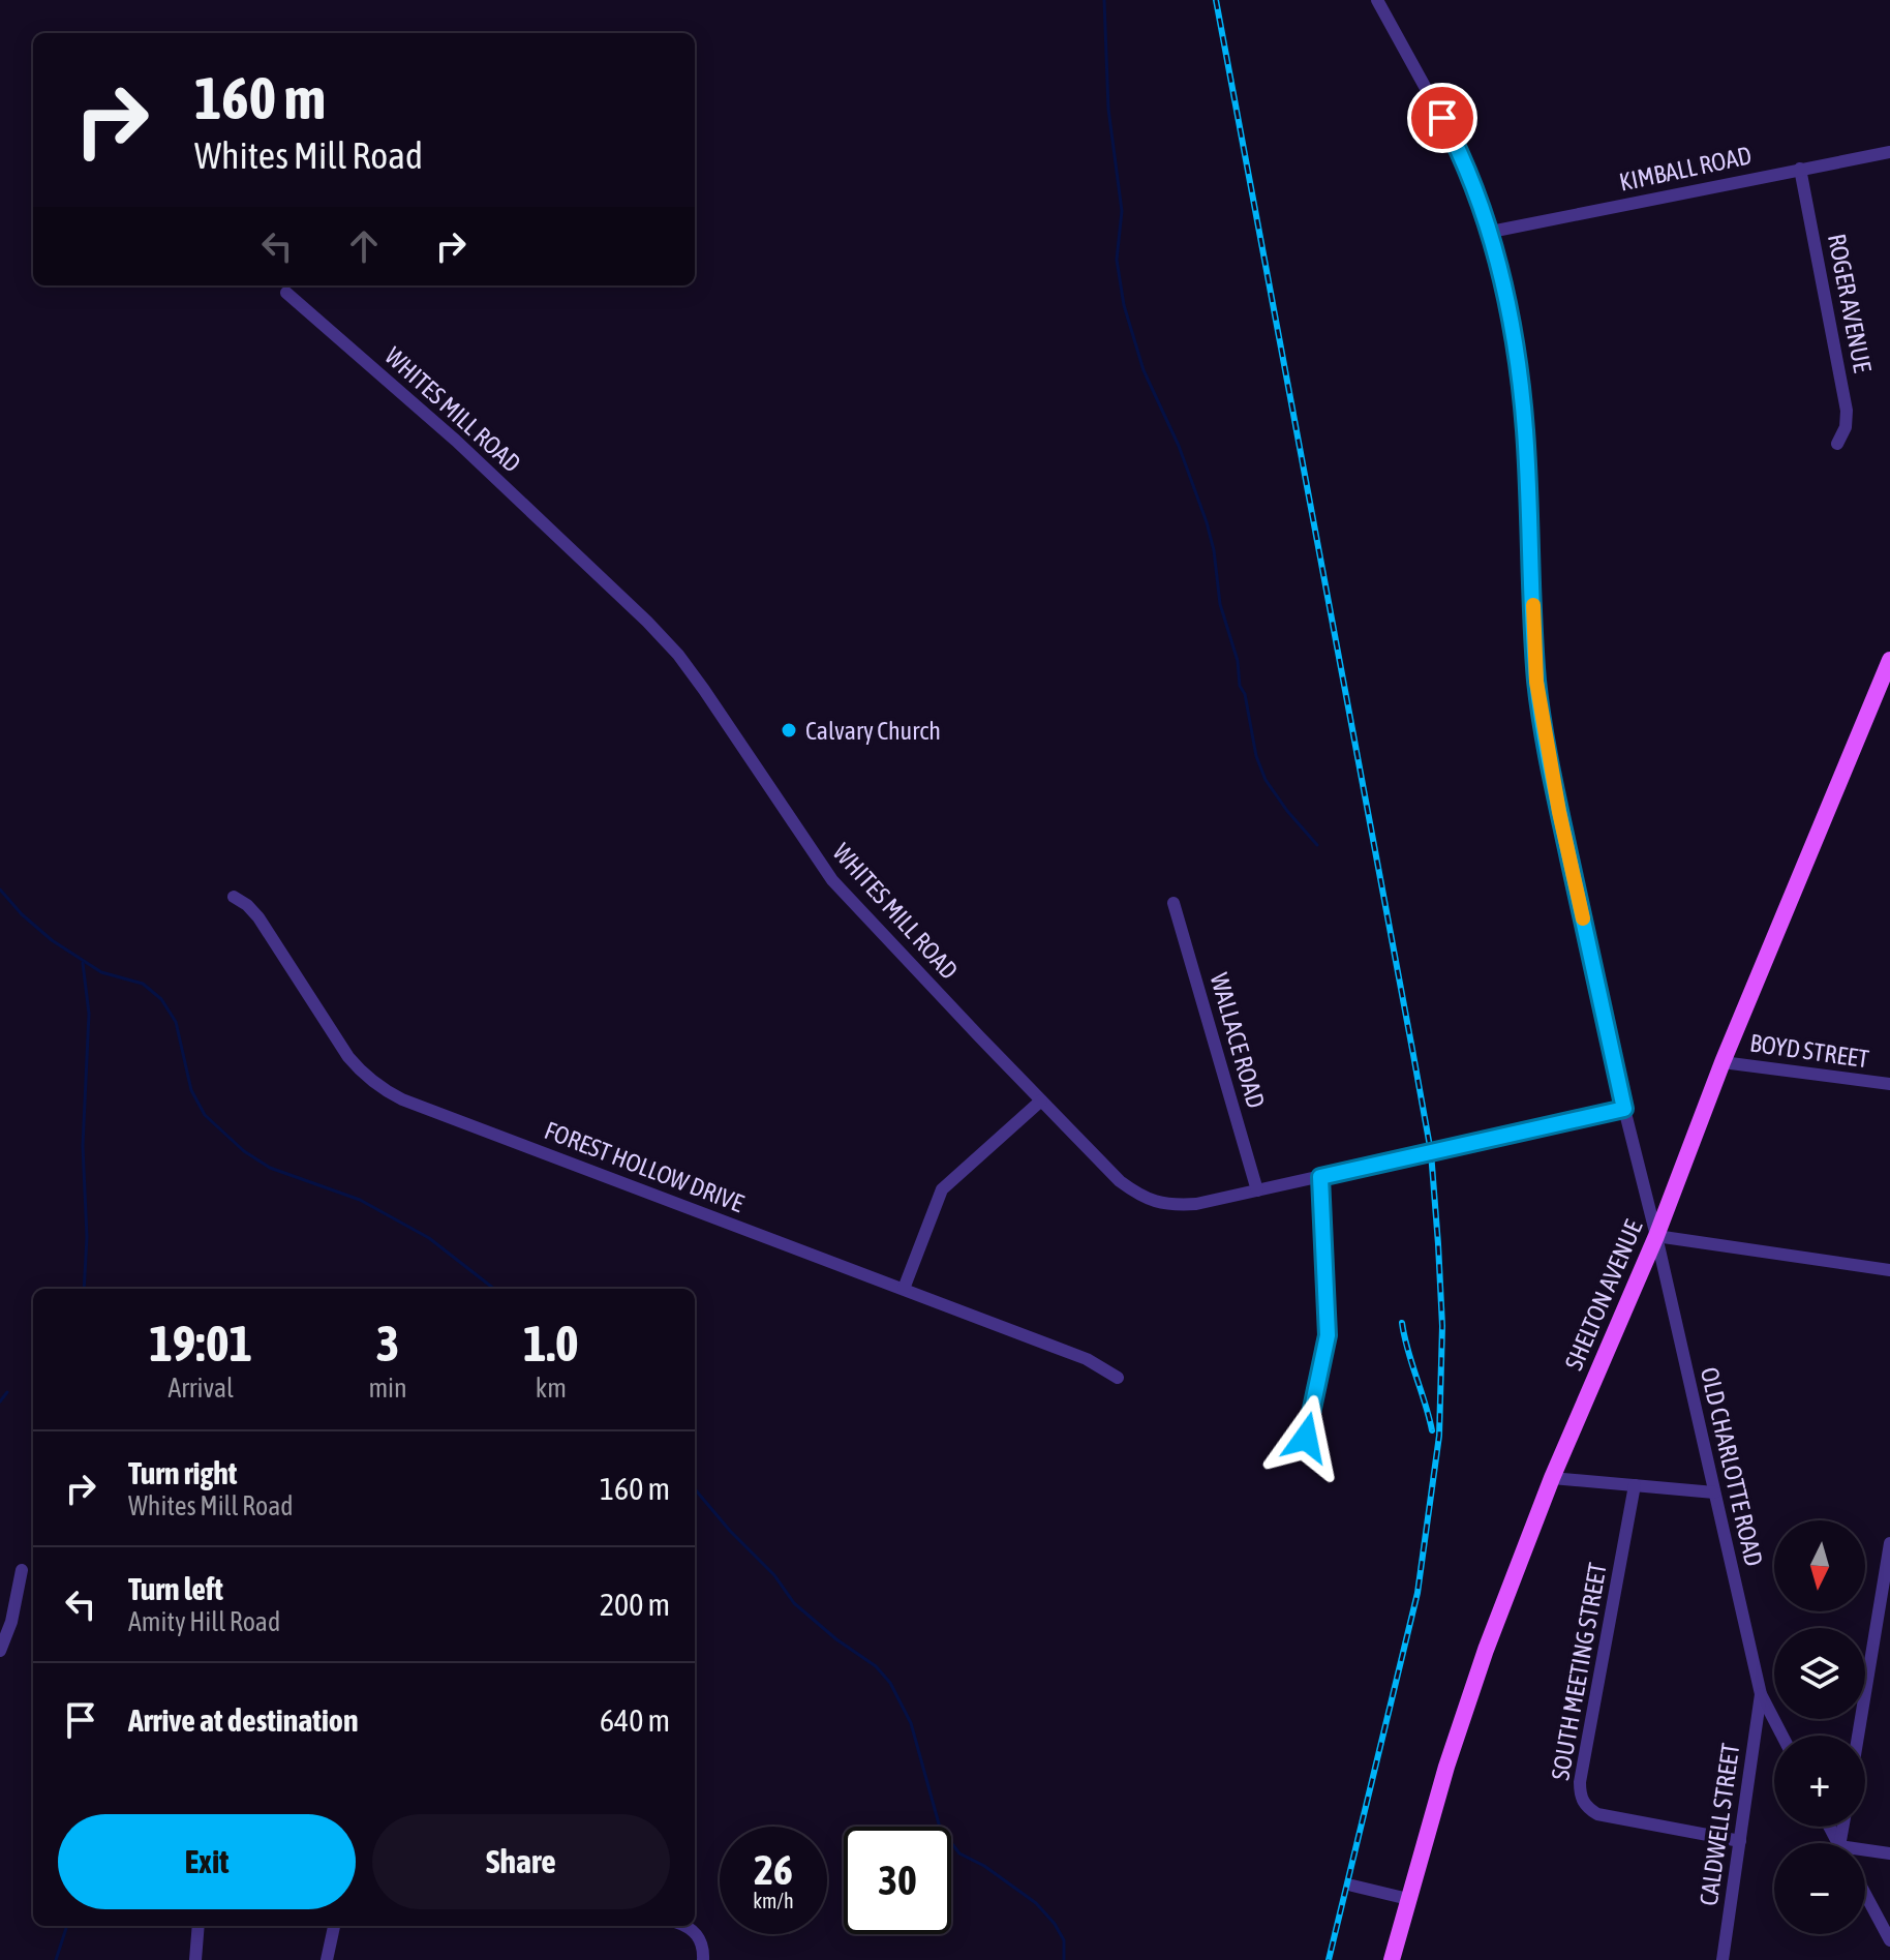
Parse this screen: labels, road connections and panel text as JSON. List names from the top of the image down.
{
  "streets": {
    "main road": ["SHELTON AVENUE"],
    "street": [
      "KIMBALL ROAD",
      "ROGER AVENUE",
      "WHITES MILL ROAD",
      "WALLACE ROAD",
      "BOYD STREET",
      "FOREST HOLLOW DRIVE",
      "OLD CHARLOTTE ROAD",
      "SOUTH MEETING STREET",
      "CALDWELL STREET"
    ]
  },
  "crossings": [
    ["KIMBALL ROAD", "ROGER AVENUE"],
    ["KIMBALL ROAD", "OLD CHARLOTTE ROAD"],
    ["WHITES MILL ROAD", "WALLACE ROAD"],
    ["WHITES MILL ROAD", "OLD CHARLOTTE ROAD"],
    ["BOYD STREET", "SHELTON AVENUE"],
    ["SHELTON AVENUE", "OLD CHARLOTTE ROAD"],
    ["OLD CHARLOTTE ROAD", "CALDWELL STREET"],
    ["SOUTH MEETING STREET", "CALDWELL STREET"]
  ],
  "places": ["Calvary Church"],
  "north": "bottom",
  "page": {
    "turn": ["160 m", "Whites Mill Road"],
    "eta": [
      "19:01",
      "Arrival",
      "3",
      "min",
      "1.0",
      "km"
    ],
    "list": [
      {
        "name": "Turn right",
        "note": "Whites Mill Road",
        "value": "160 m"
      },
      {
        "name": "Turn left",
        "note": "Amity Hill Road",
        "value": "200 m"
      },
      {
        "name": "Arrive at destination",
        "value": "640 m"
      }
    ],
    "map_buttons": ["+", "−"],
    "buttons": ["Exit", "Share"],
    "speed": "26 km/h",
    "limit": "30"
  }
}
